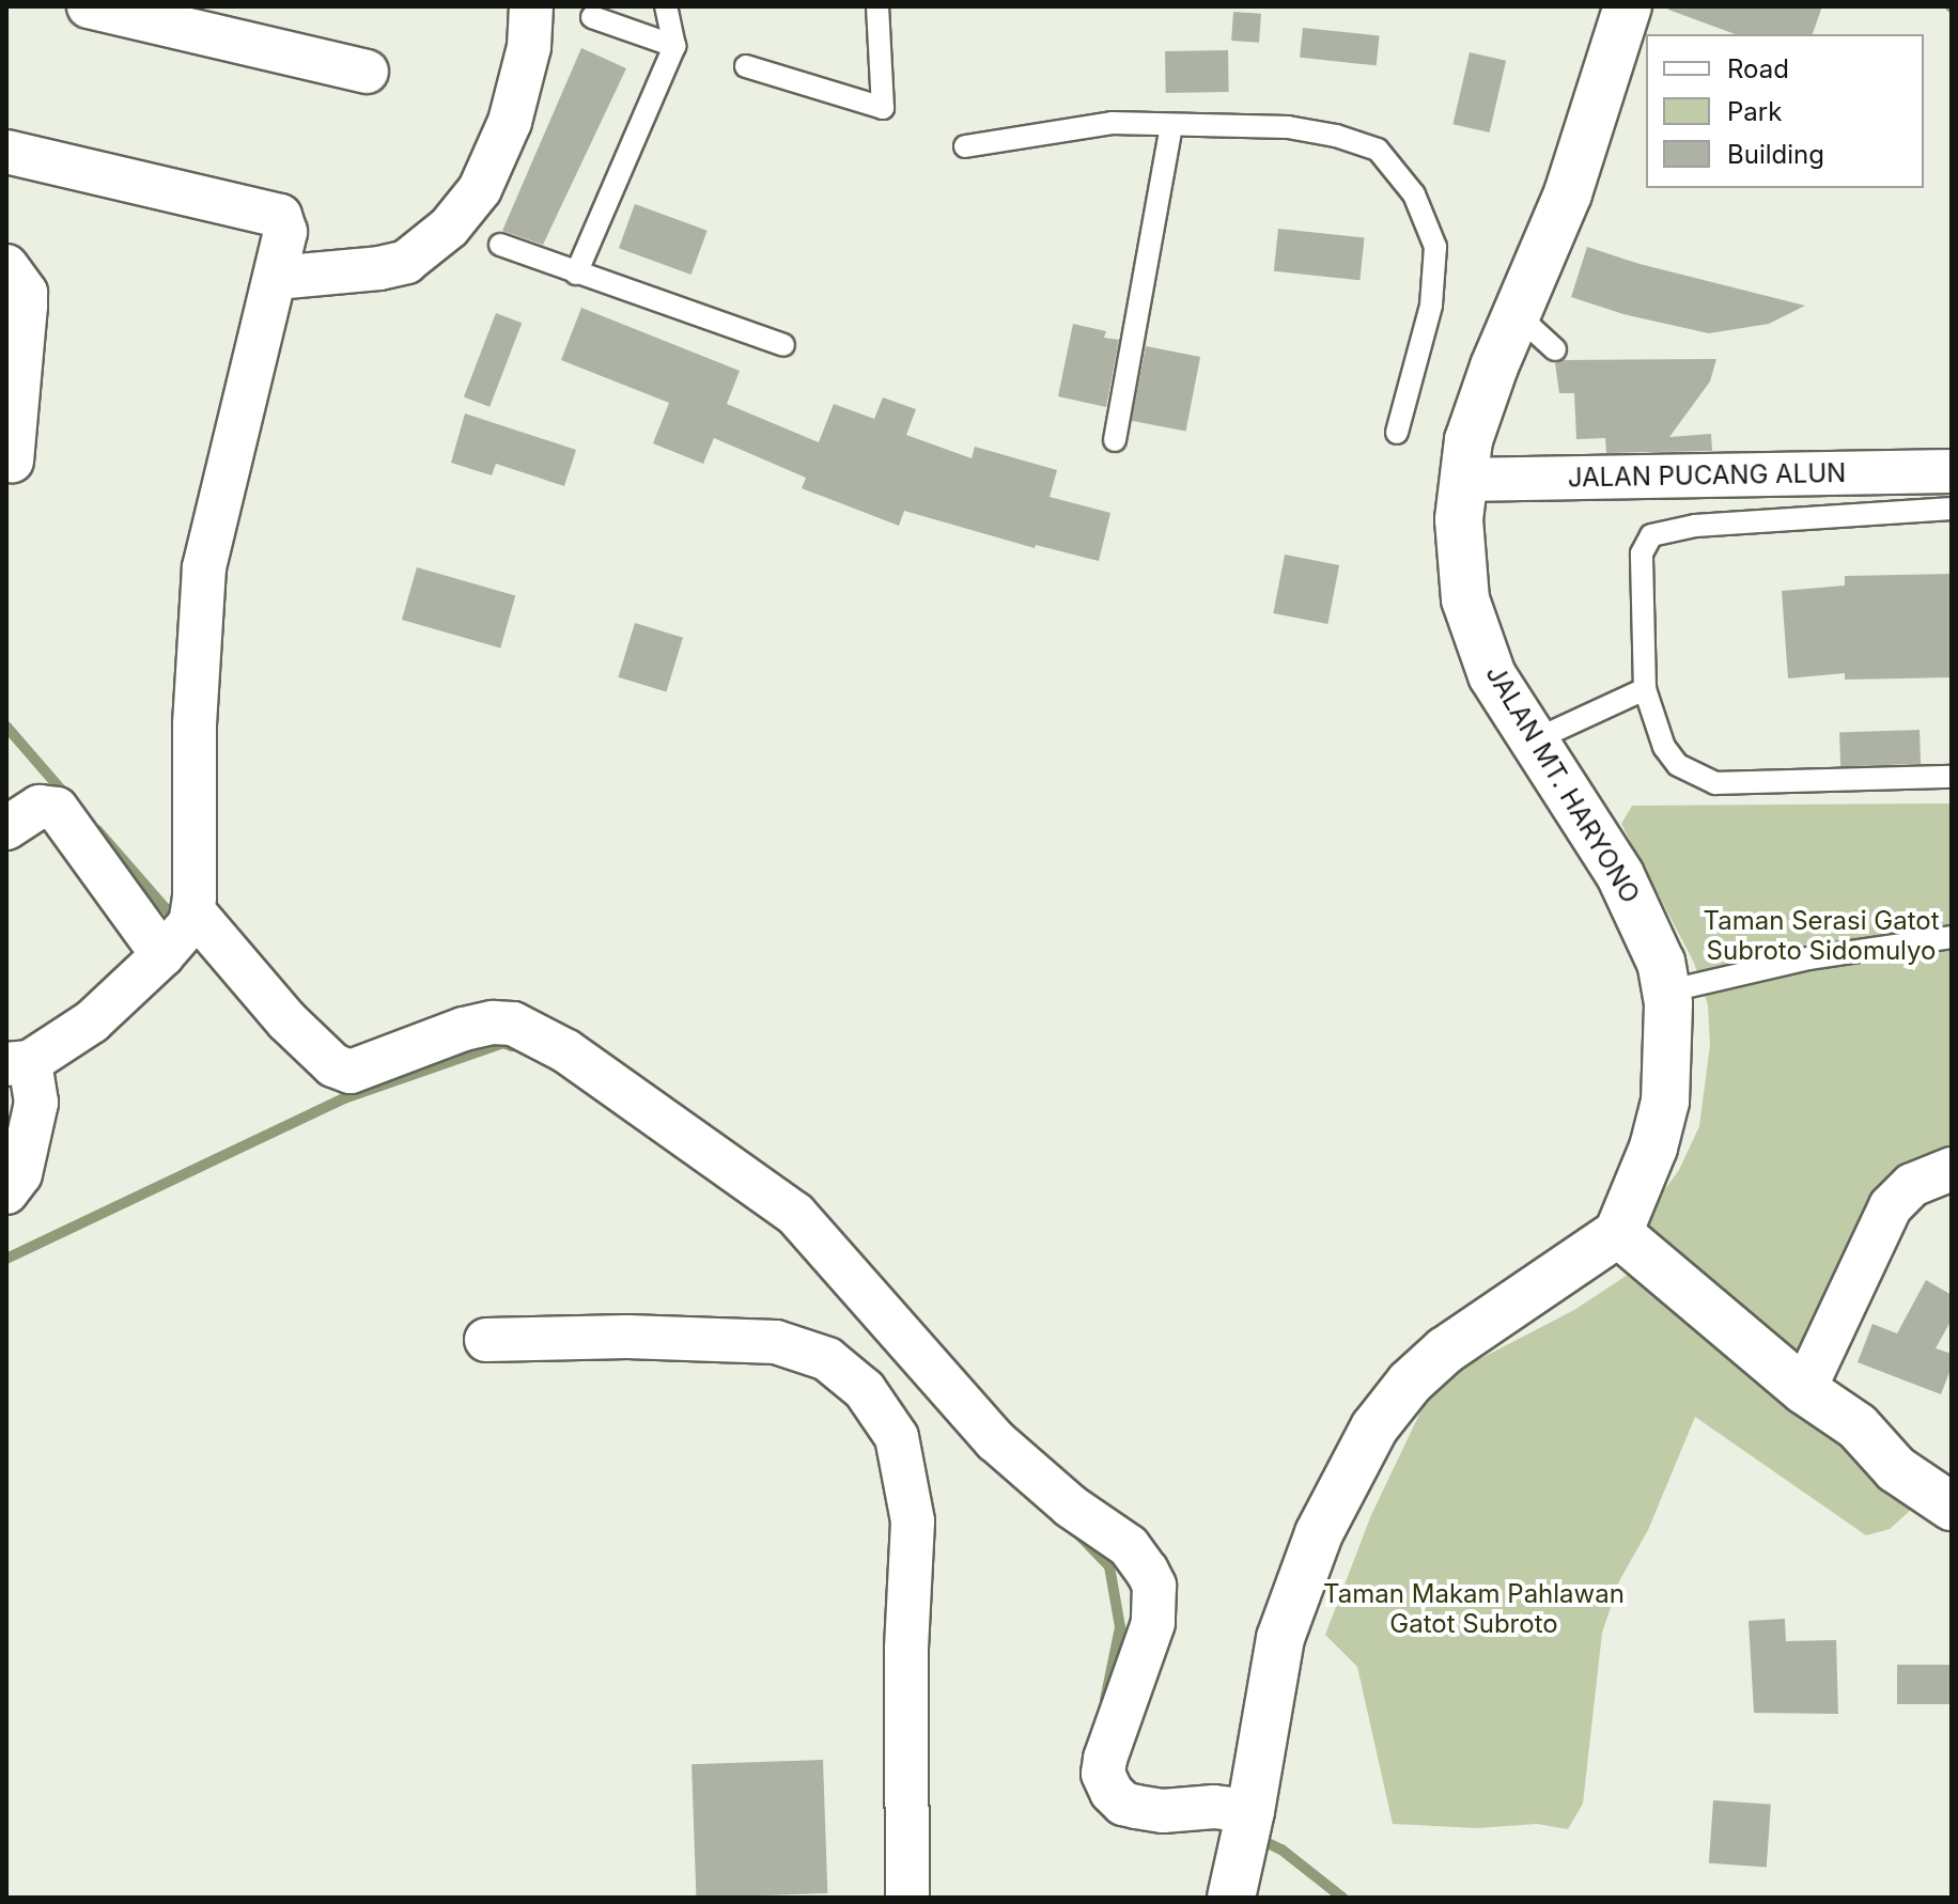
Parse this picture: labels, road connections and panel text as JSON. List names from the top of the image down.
{
  "streets": {
    "street": ["JALAN PUCANG ALUN", "JALAN MT. HARYONO"]
  },
  "crossings": [
    ["JALAN PUCANG ALUN", "JALAN MT. HARYONO"]
  ],
  "parks": ["Taman Serasi Gatot Subroto Sidomulyo", "Taman Makam Pahlawan Gatot Subroto"],
  "legend": ["Road", "Park", "Building"]
}
